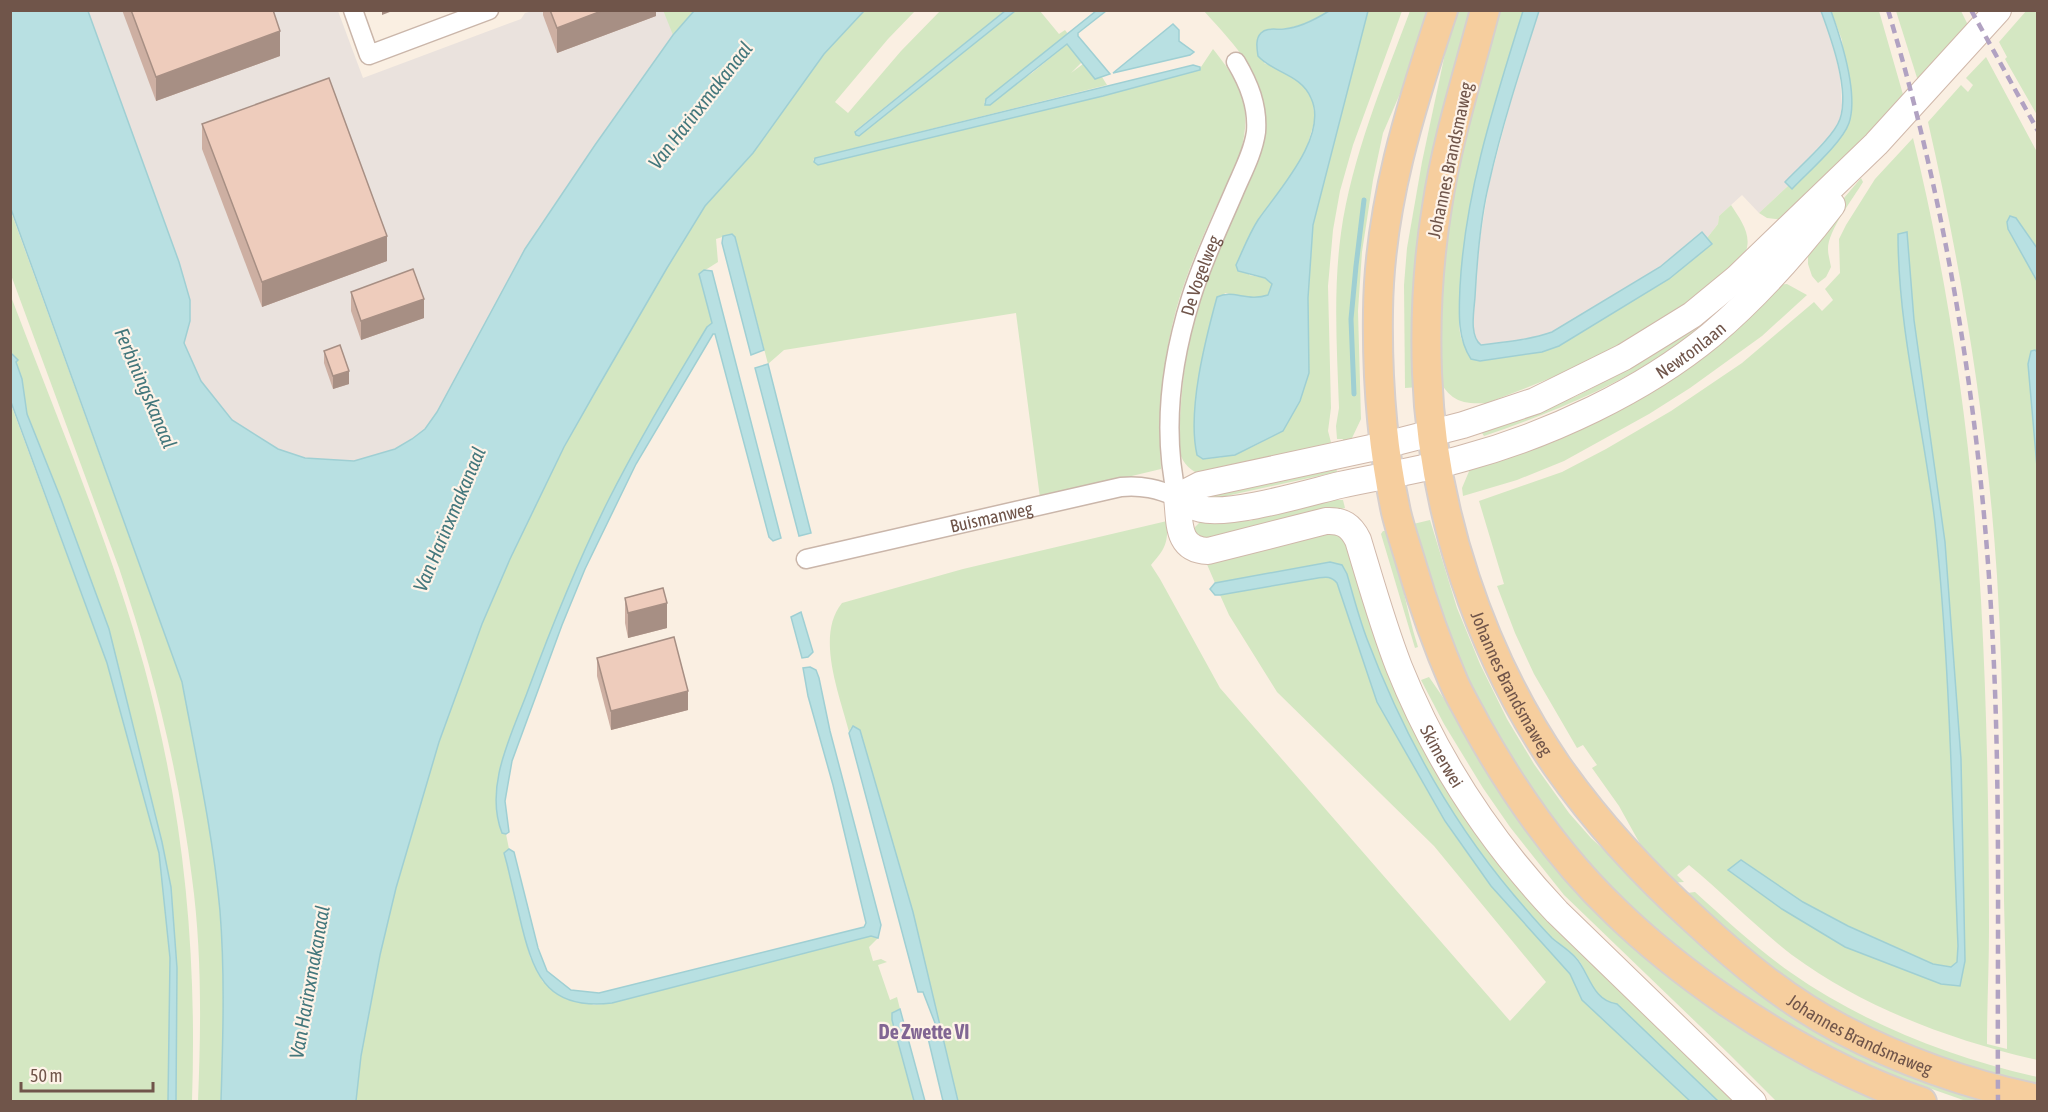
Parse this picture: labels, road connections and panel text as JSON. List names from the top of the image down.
{
  "streets": {
    "main road": ["Johannes Brandsmaweg"],
    "street": [
      "De Vogelweg",
      "Newtonlaan",
      "Buismanweg",
      "Skimerwei"
    ]
  },
  "crossings": [
    ["Johannes Brandsmaweg", "Newtonlaan"],
    ["Johannes Brandsmaweg", "Buismanweg"],
    ["De Vogelweg", "Buismanweg"],
    ["De Vogelweg", "Skimerwei"],
    ["Newtonlaan", "Buismanweg"],
    ["Buismanweg", "Skimerwei"]
  ],
  "districts": ["De Zwette VI"],
  "water": ["Van Harinxmakanaal", "Ferbiningskanaal"],
  "scale_bar": "50 m"
}
